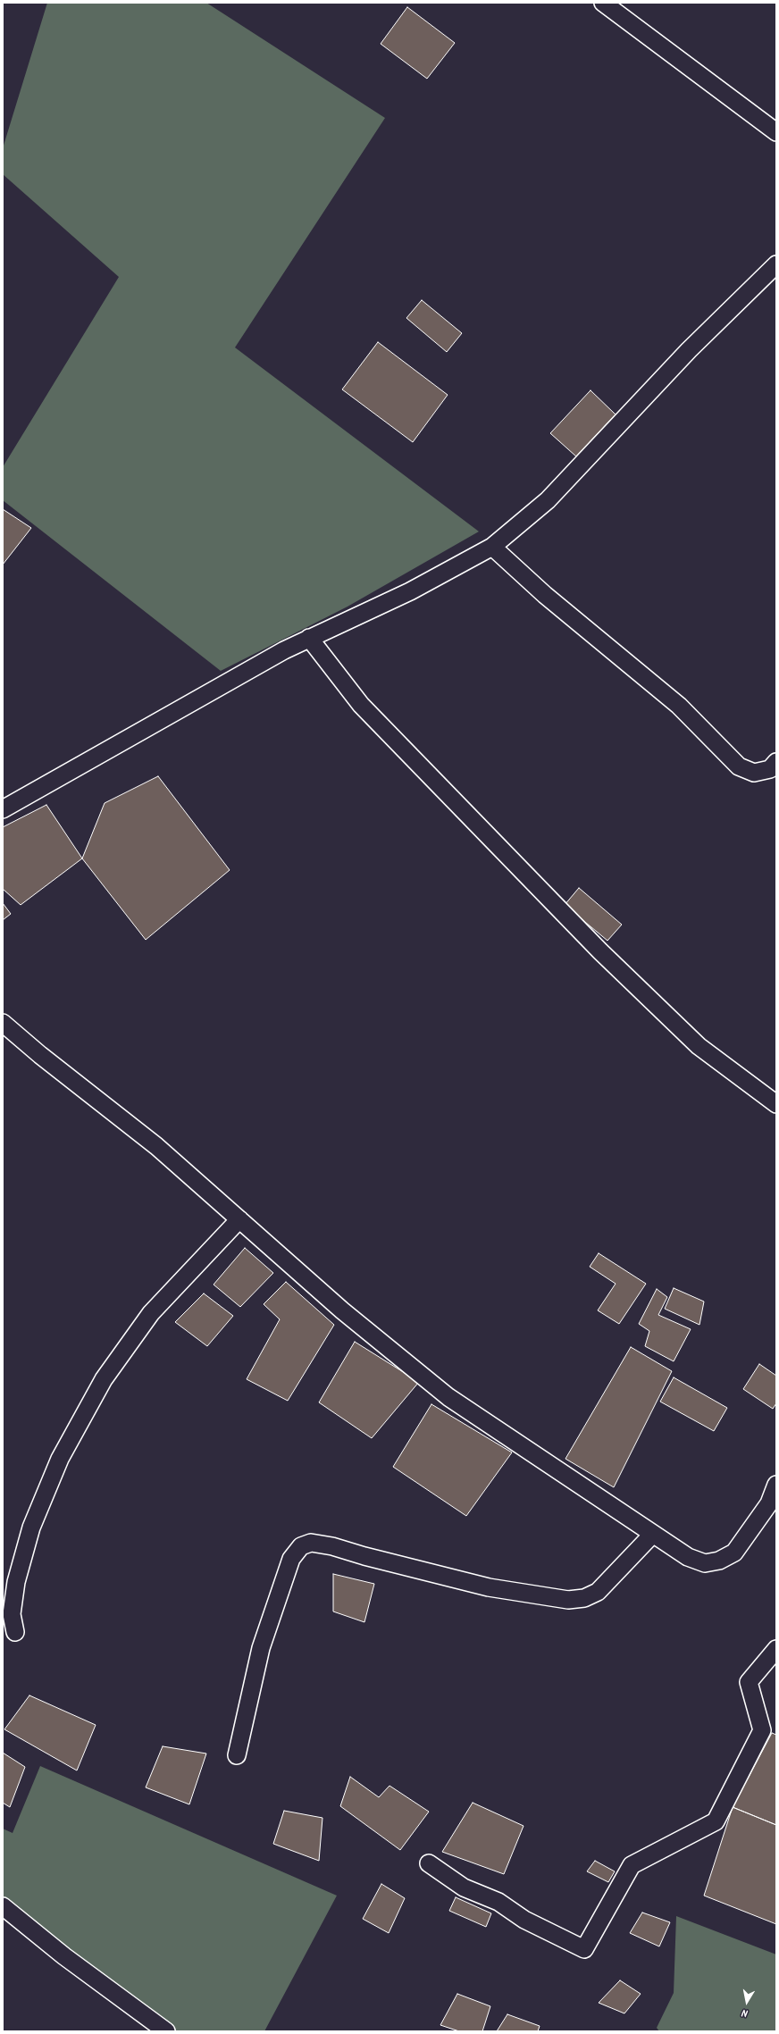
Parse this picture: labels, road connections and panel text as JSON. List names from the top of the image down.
{
  "north": "bottom"
}
